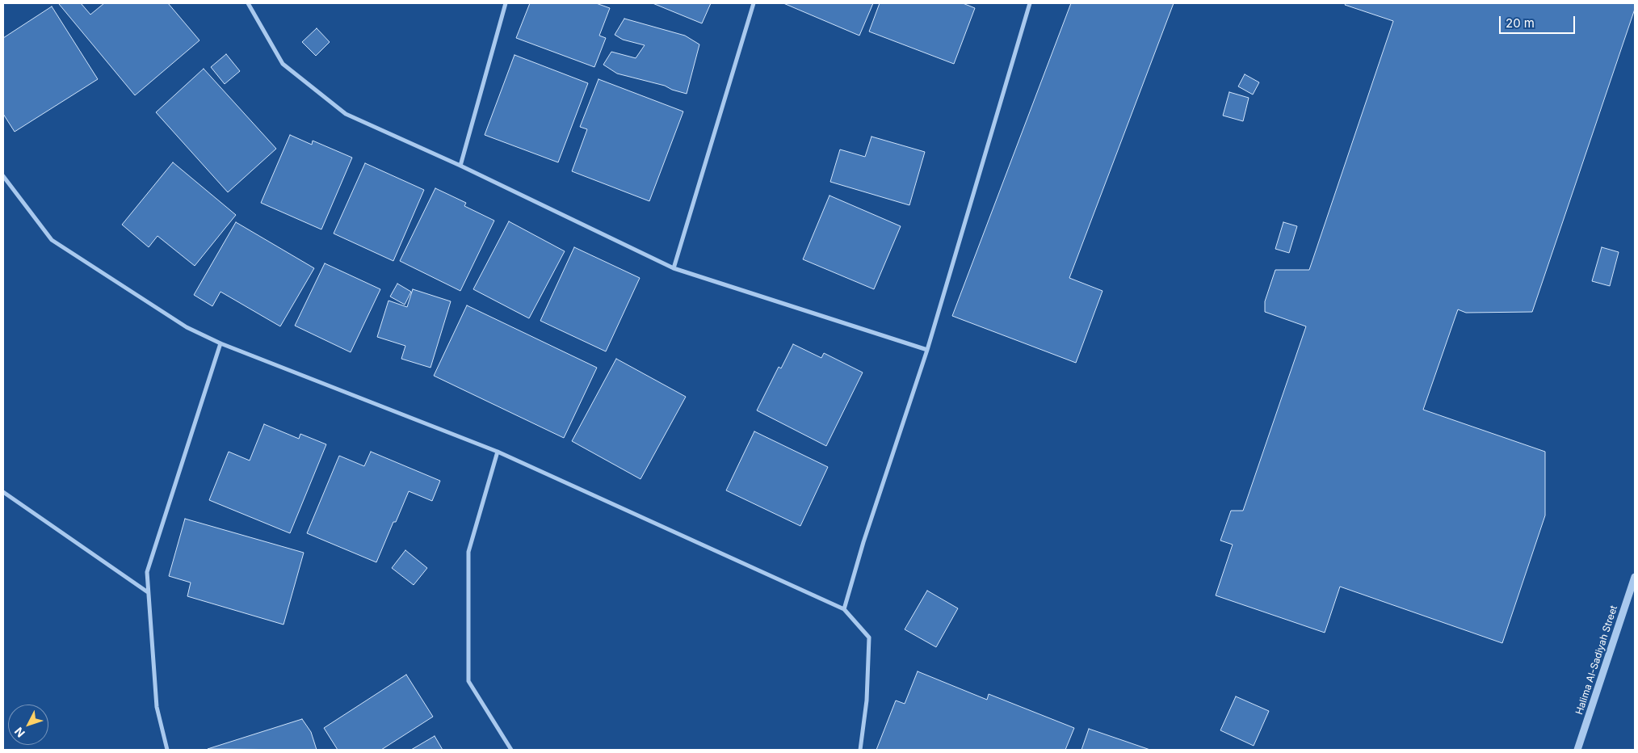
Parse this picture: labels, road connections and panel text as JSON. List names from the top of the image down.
{
  "streets": {
    "street": ["Halima Al-Sadiyah Street"]
  },
  "scale_bar": "20 m",
  "north": "bottom left"
}
